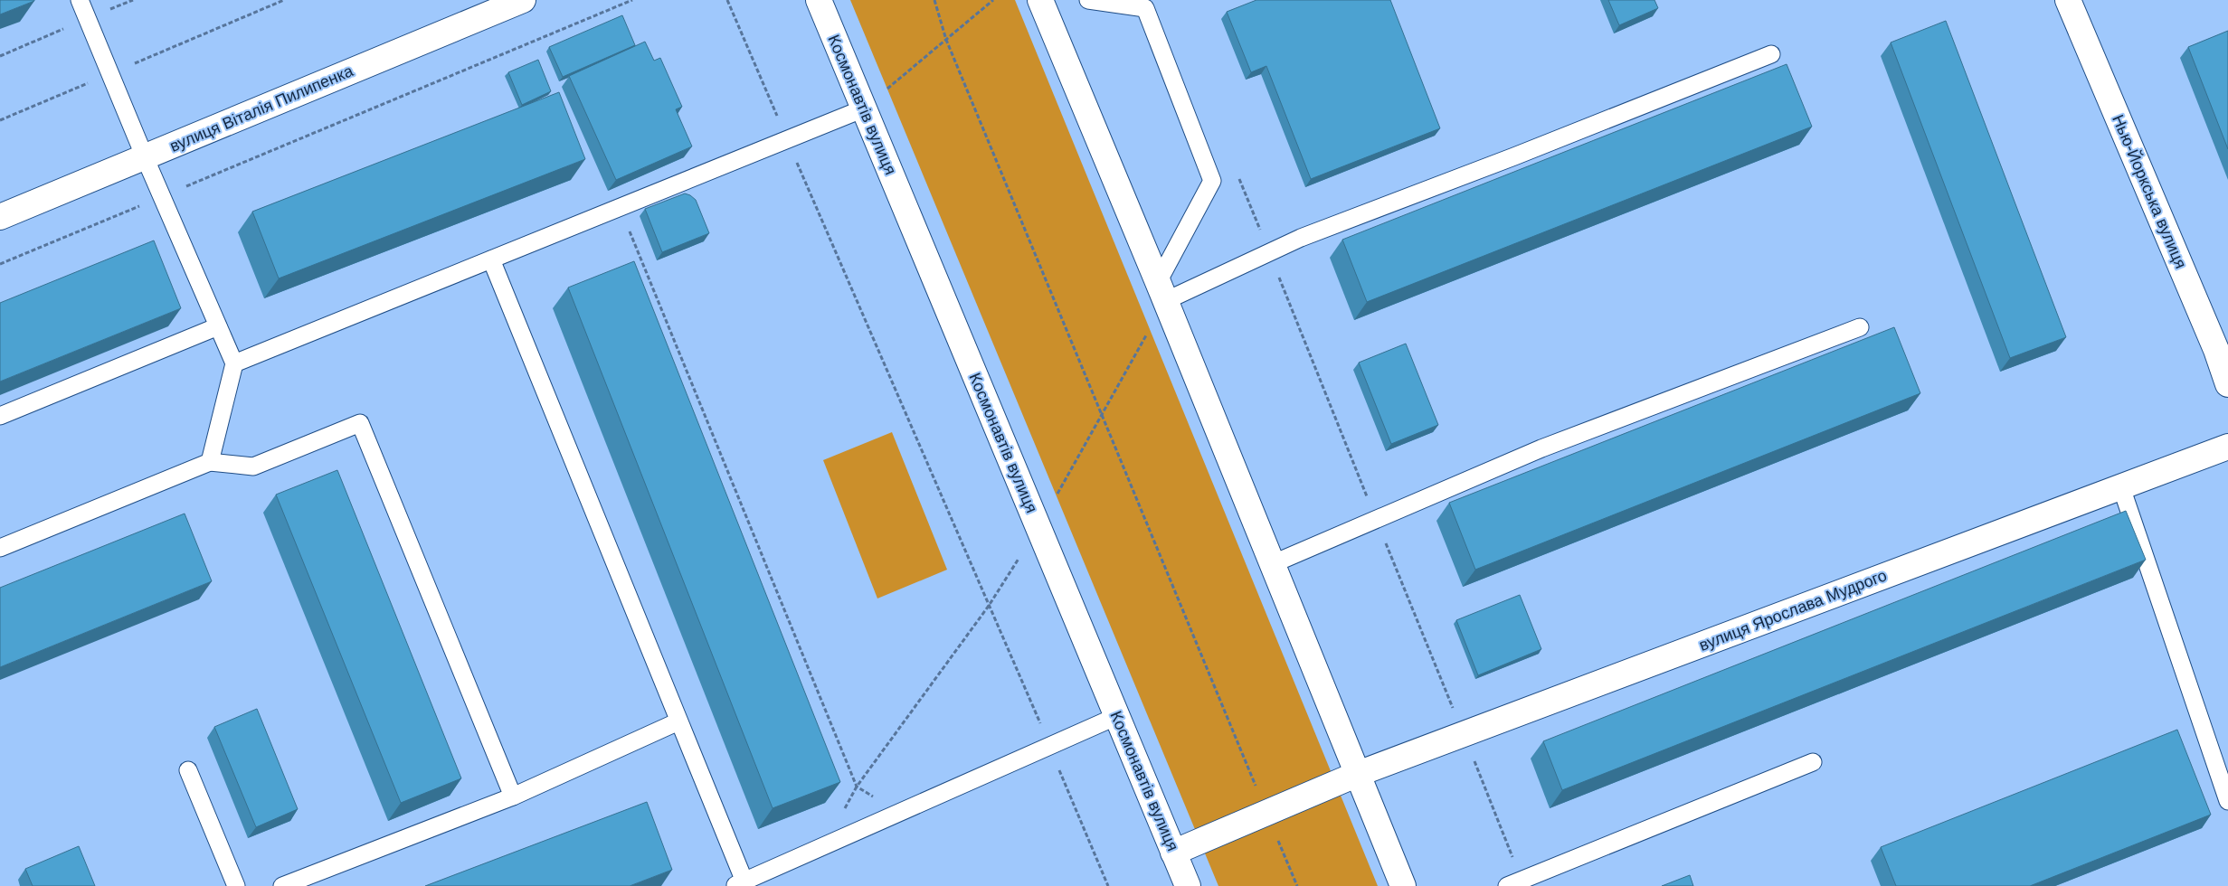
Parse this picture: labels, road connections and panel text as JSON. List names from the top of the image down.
{
  "streets": {
    "street": [
      "Космонавтів вулиця",
      "вулиця Віталія Пилипенка",
      "Нью-Йоркська вулиця",
      "вулиця Ярослава Мудрого"
    ]
  },
  "crossings": [
    ["Космонавтів вулиця", "вулиця Ярослава Мудрого"]
  ]
}
